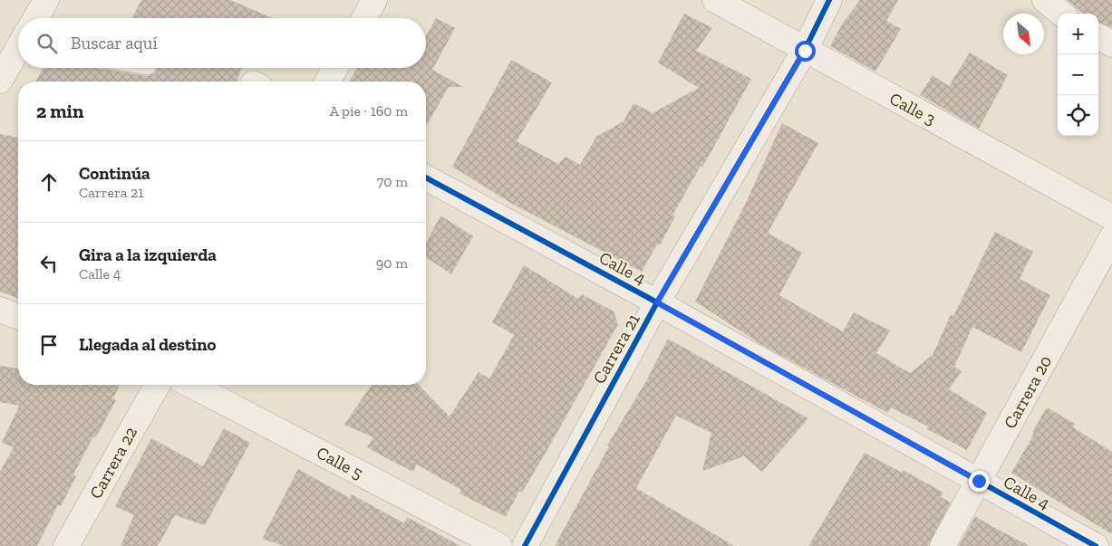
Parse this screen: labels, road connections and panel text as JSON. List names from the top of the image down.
{
  "streets": {
    "street": [
      "Calle 3",
      "Calle 4",
      "Carrera 21",
      "Carrera 20",
      "Carrera 22",
      "Calle 5"
    ]
  },
  "crossings": [
    ["Calle 3", "Carrera 21"],
    ["Calle 4", "Carrera 21"],
    ["Calle 4", "Carrera 20"]
  ],
  "north": "bottom right",
  "page": {
    "map_buttons": ["+", "−"],
    "search": "Buscar aquí",
    "heading": ["2 min", "A pie · 160 m"],
    "list": [
      ["Continúa", "Carrera 21", "70 m"],
      ["Gira a la izquierda", "Calle 4", "90 m"],
      "Llegada al destino"
    ]
  }
}
